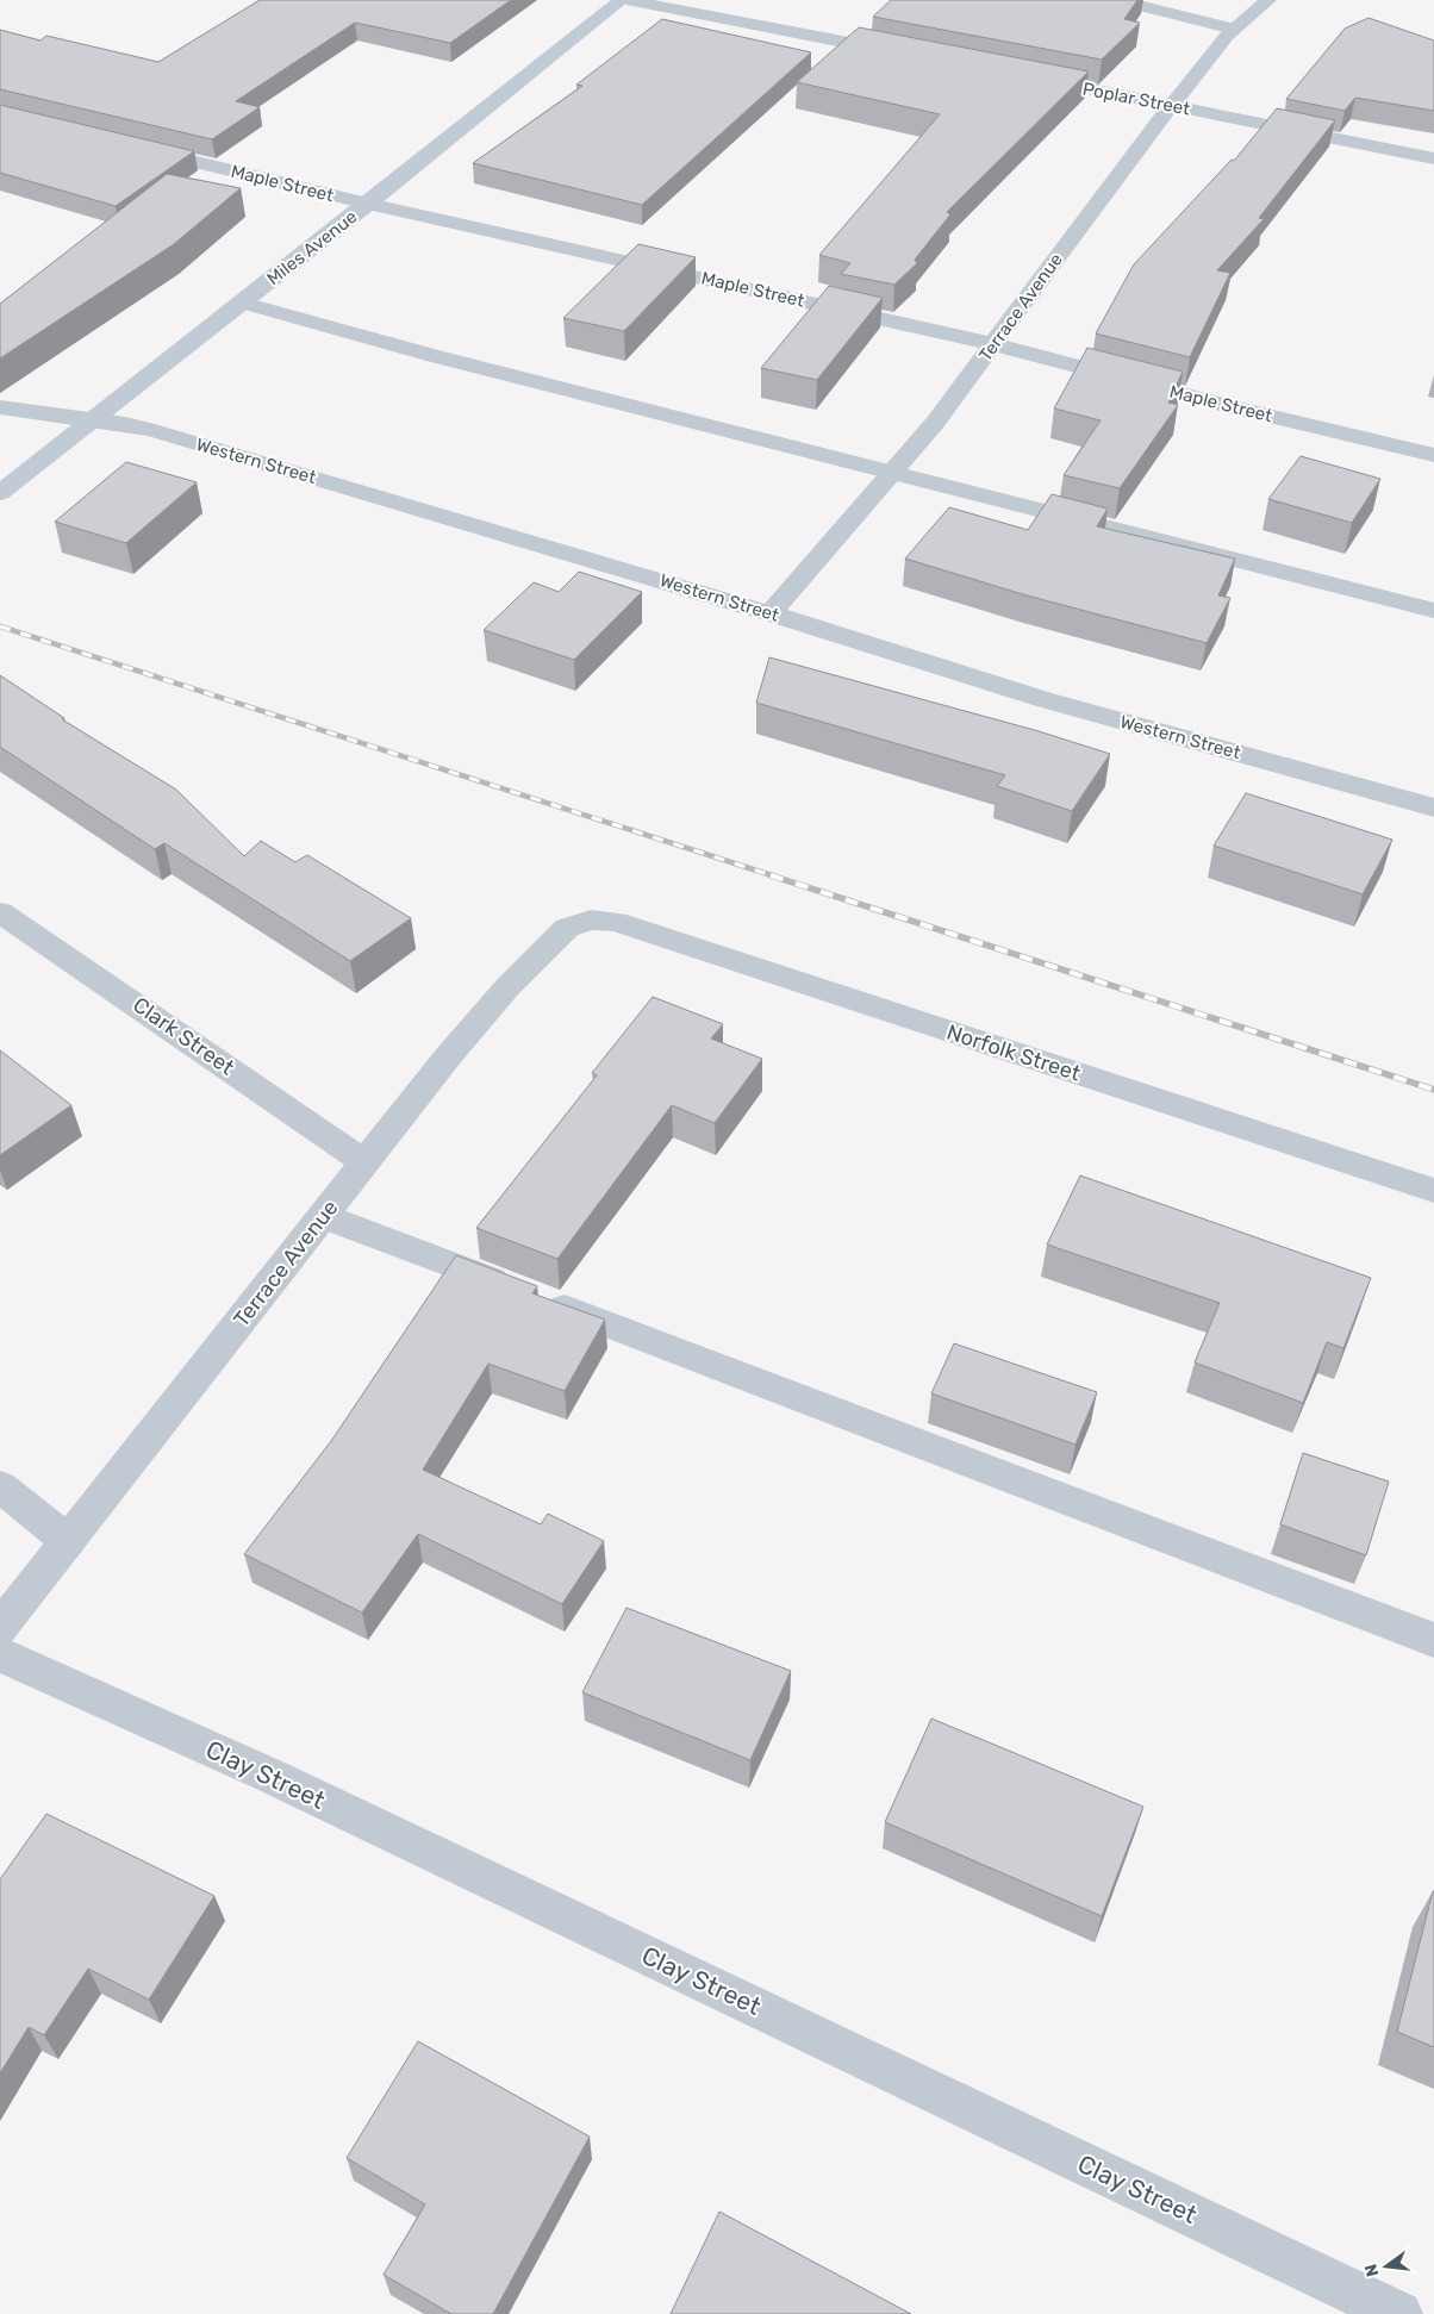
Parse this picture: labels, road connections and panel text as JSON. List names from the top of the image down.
{
  "streets": {
    "street": [
      "Poplar Street",
      "Maple Street",
      "Miles Avenue",
      "Terrace Avenue",
      "Western Street",
      "Clark Street",
      "Norfolk Street",
      "Clay Street"
    ]
  },
  "crossings": [
    ["Poplar Street", "Terrace Avenue"],
    ["Maple Street", "Miles Avenue"],
    ["Maple Street", "Terrace Avenue"],
    ["Miles Avenue", "Western Street"],
    ["Terrace Avenue", "Western Street"],
    ["Terrace Avenue", "Clark Street"],
    ["Terrace Avenue", "Norfolk Street"]
  ],
  "north": "left"
}
